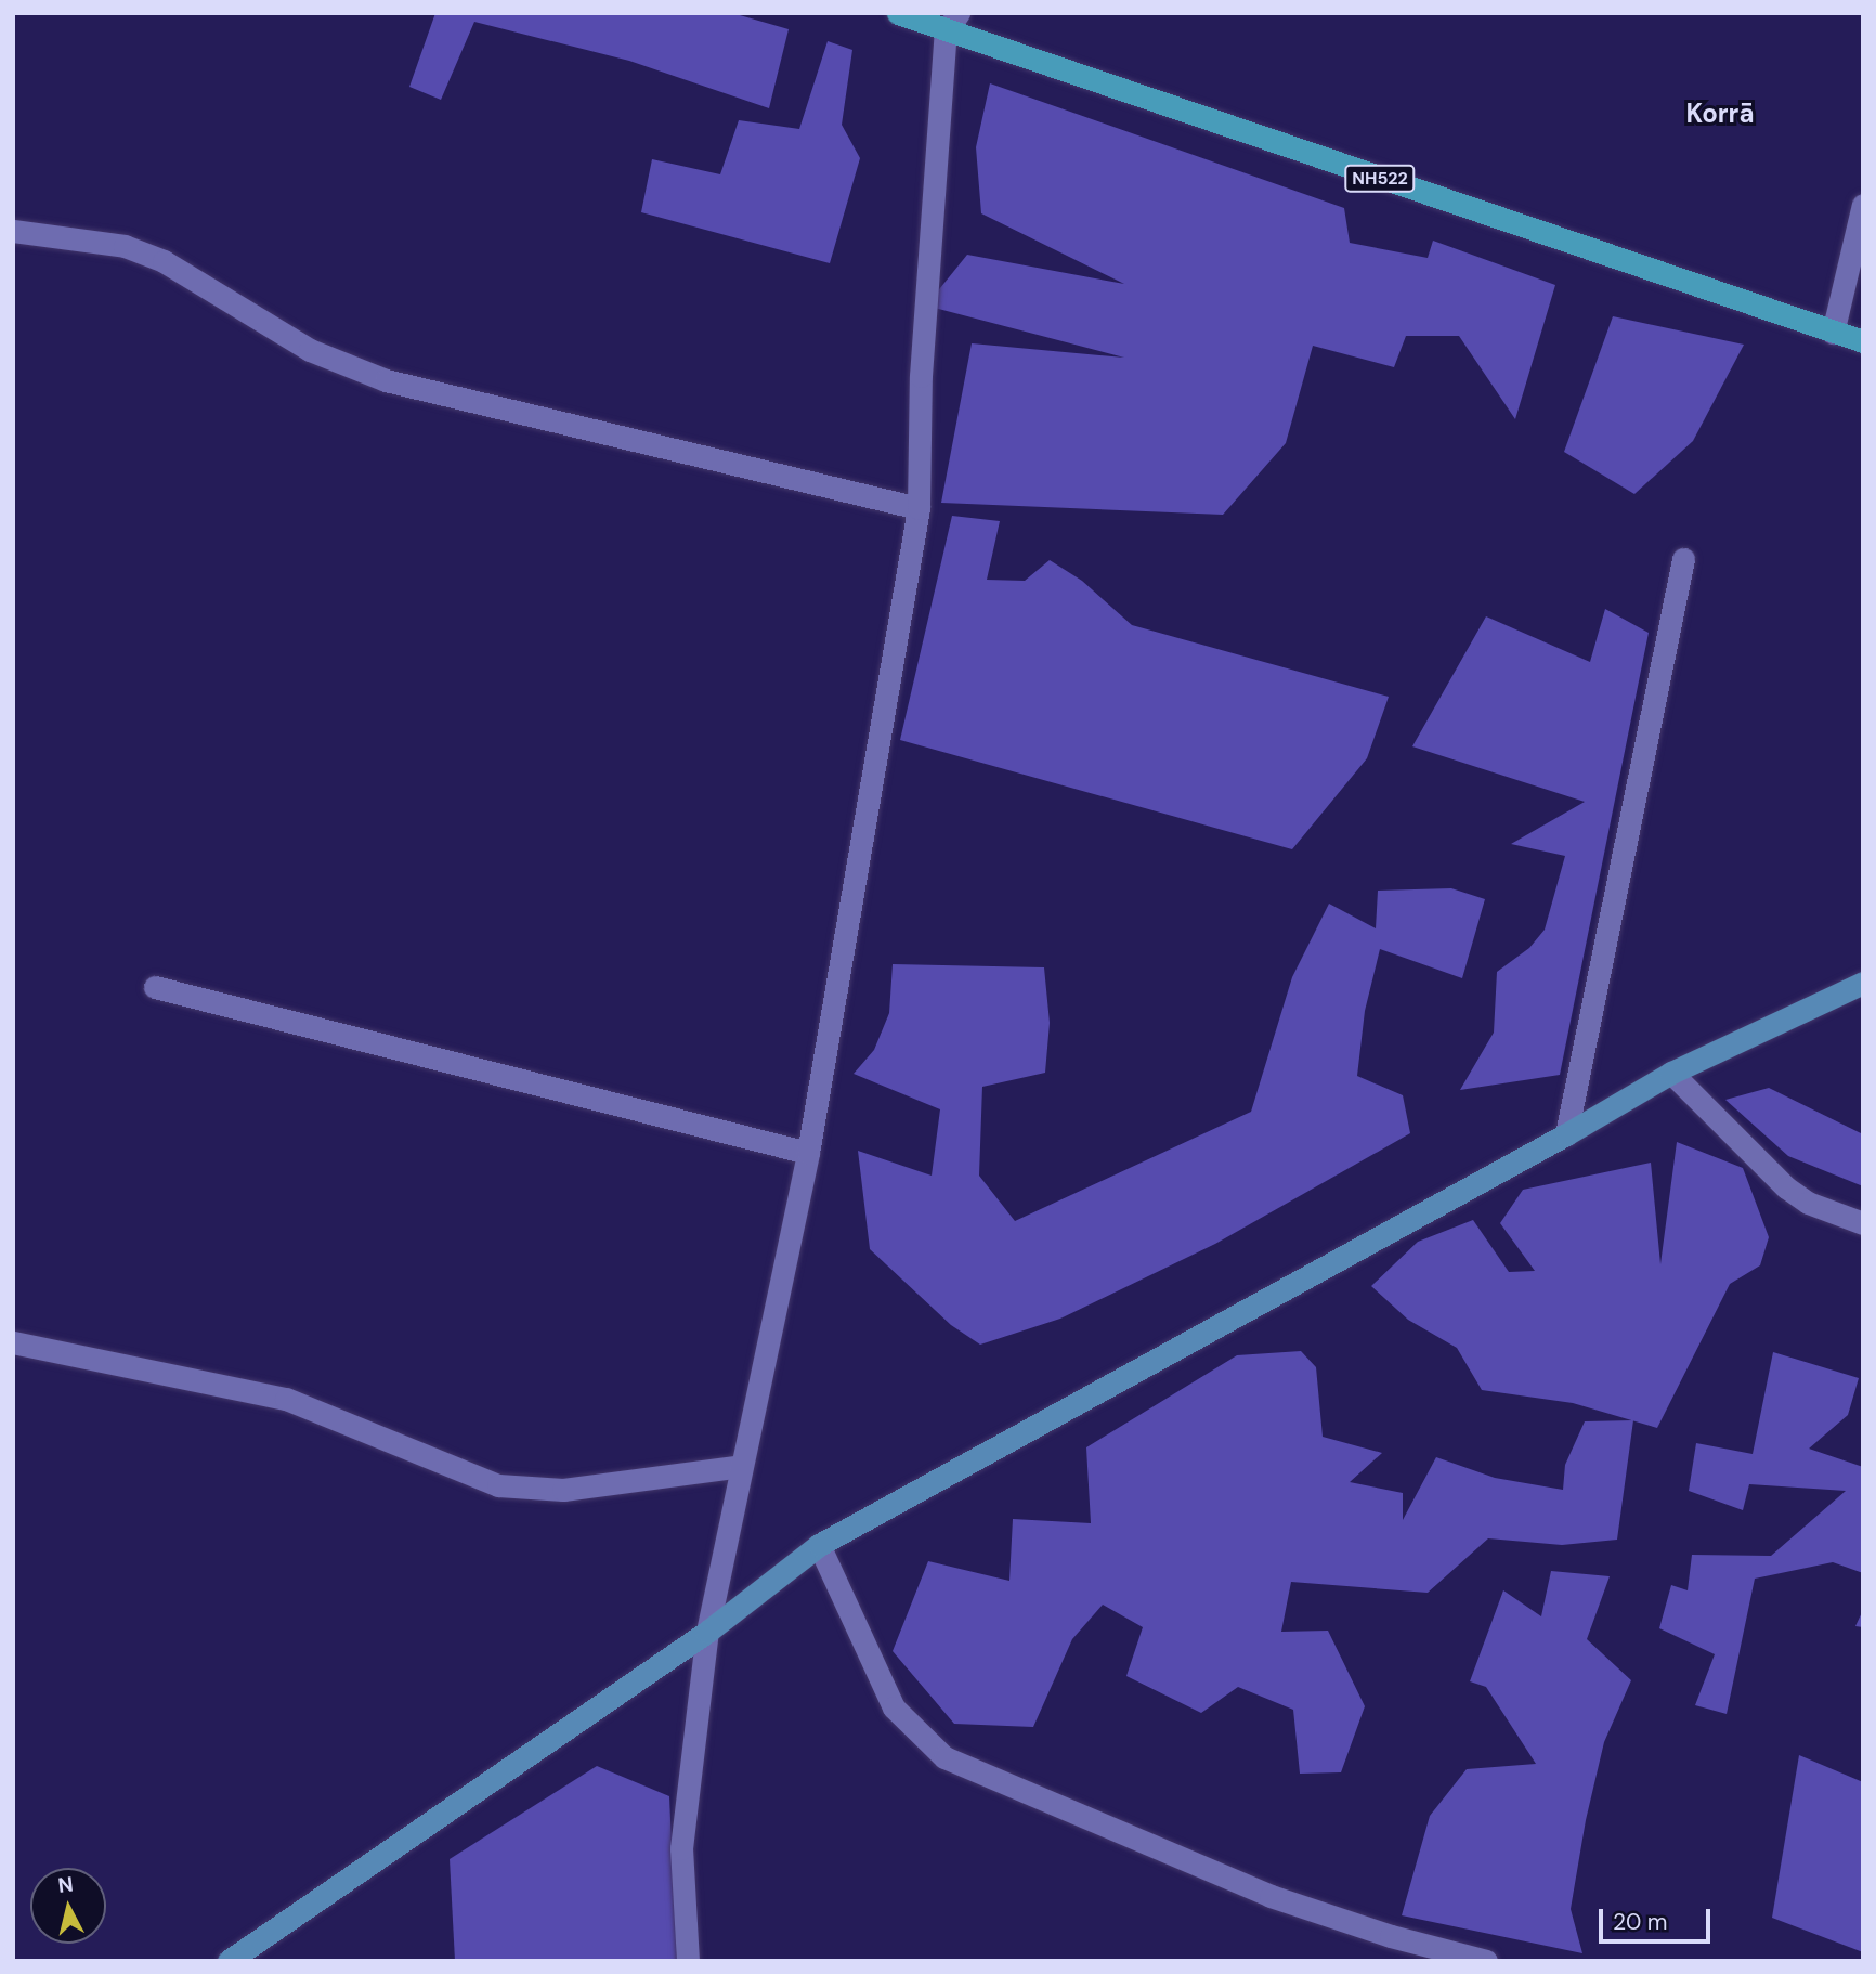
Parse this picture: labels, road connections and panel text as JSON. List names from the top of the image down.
{
  "streets": {
    "highway": ["NH522"]
  },
  "districts": ["Korrā"],
  "scale_bar": "20 m",
  "north": "top"
}
